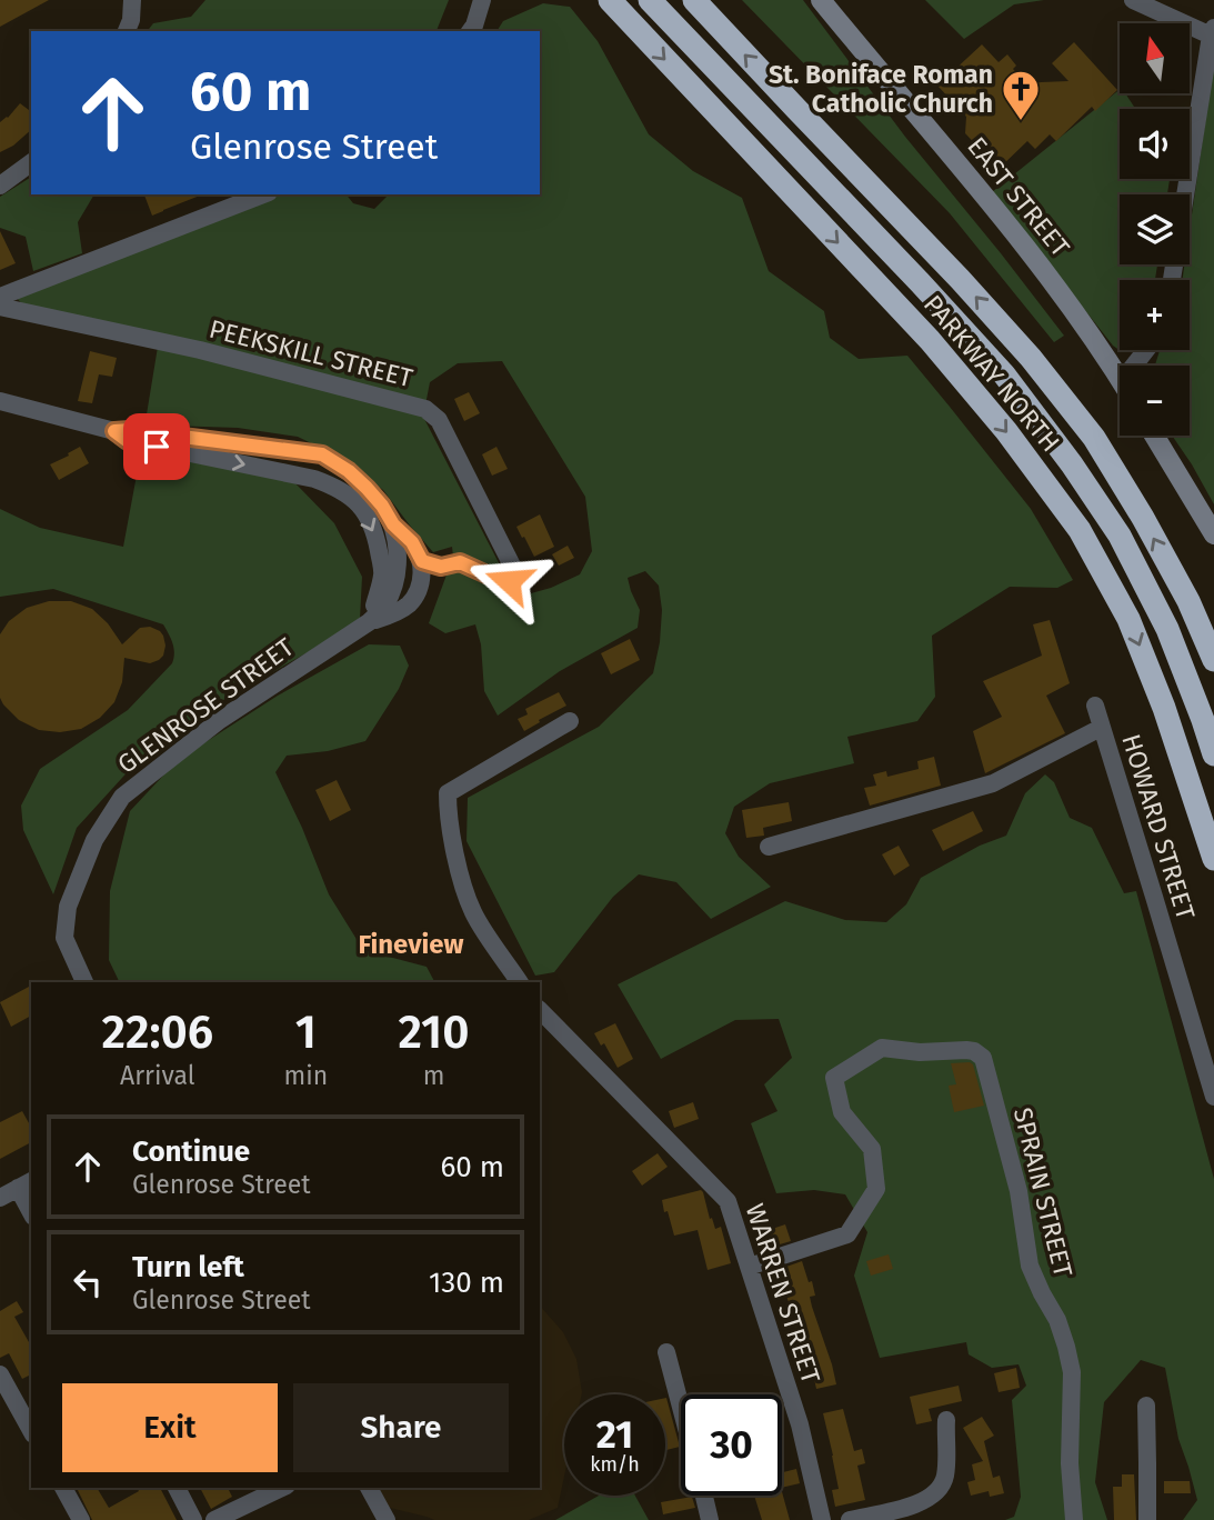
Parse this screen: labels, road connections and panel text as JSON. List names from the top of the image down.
{
  "streets": {
    "highway": ["PARKWAY NORTH"],
    "main road": ["EAST STREET"],
    "street": [
      "PEEKSKILL STREET",
      "GLENROSE STREET",
      "HOWARD STREET",
      "SPRAIN STREET",
      "WARREN STREET"
    ]
  },
  "crossings": [
    ["SPRAIN STREET", "WARREN STREET"]
  ],
  "districts": ["Fineview"],
  "places": {
    "church": ["St. Boniface Roman Catholic Church"]
  },
  "north": "top",
  "page": {
    "map_buttons": ["+", "−"],
    "turn": ["60 m", "Glenrose Street"],
    "eta": [
      "22:06",
      "Arrival",
      "1",
      "min",
      "210",
      "m"
    ],
    "list": [
      {
        "name": "Continue",
        "note": "Glenrose Street",
        "value": "60 m"
      },
      {
        "name": "Turn left",
        "note": "Glenrose Street",
        "value": "130 m"
      }
    ],
    "buttons": ["Exit", "Share"],
    "speed": "21 km/h",
    "limit": "30"
  }
}
